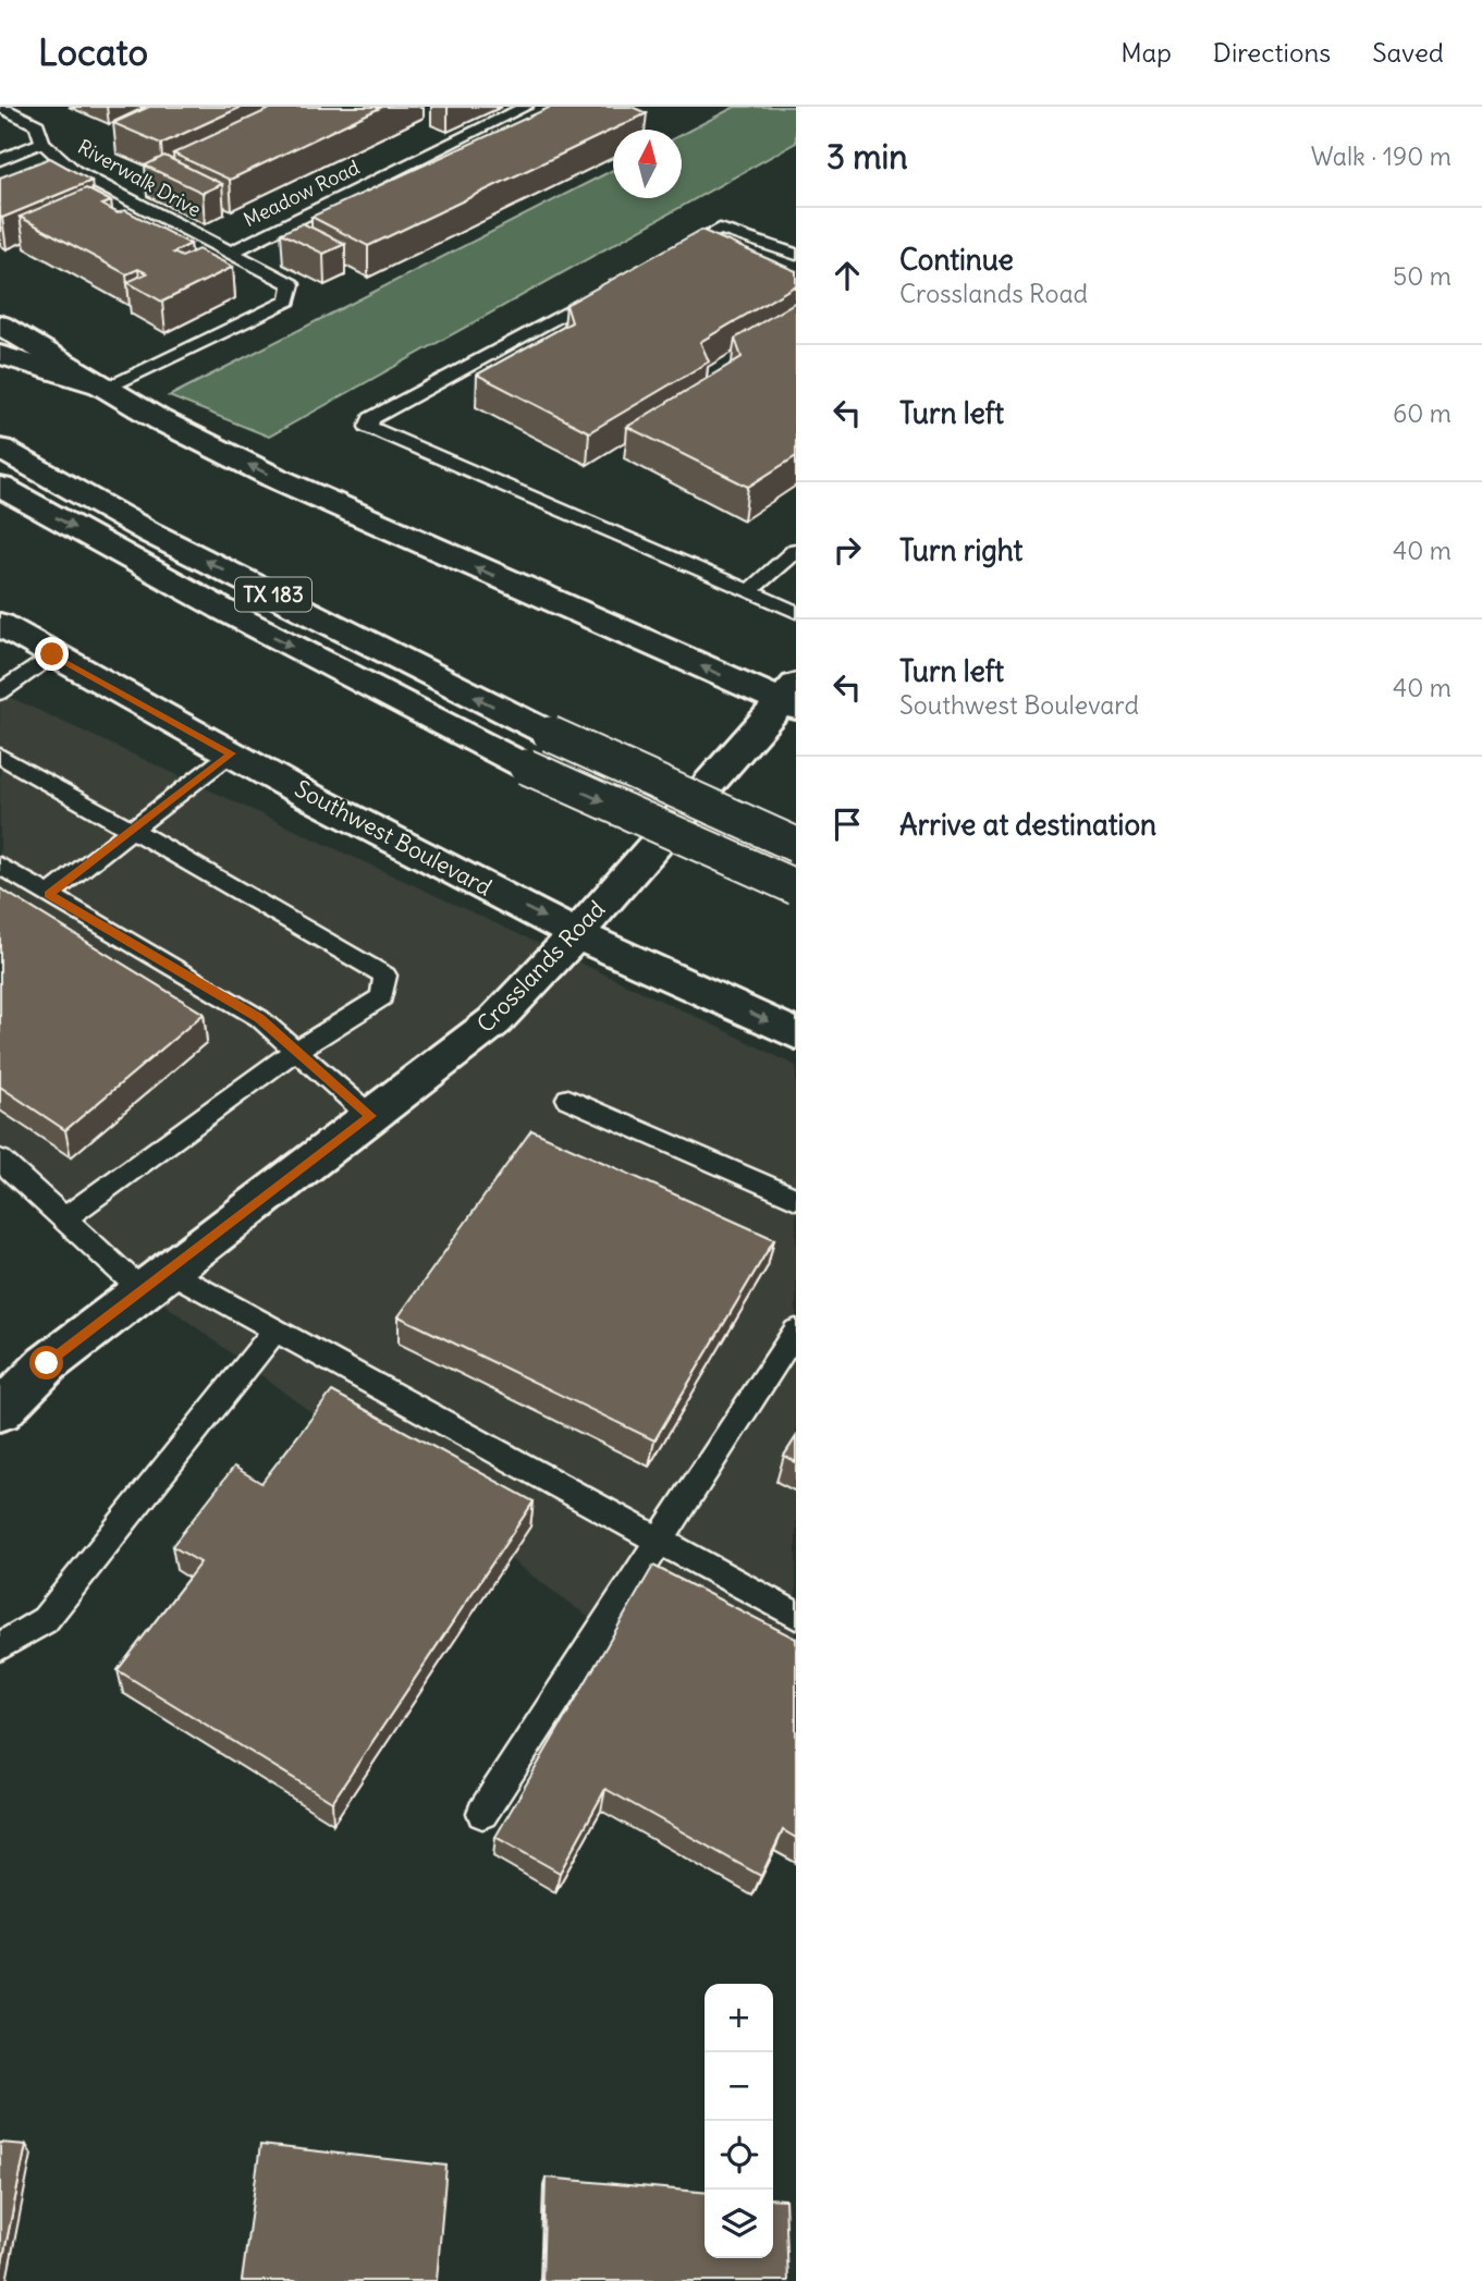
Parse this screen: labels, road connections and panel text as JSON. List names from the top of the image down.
{
  "streets": {
    "main road": ["TX 183", "Southwest Boulevard", "Crosslands Road"],
    "lane": ["Riverwalk Drive", "Meadow Road"]
  },
  "crossings": [
    ["Riverwalk Drive", "Meadow Road"],
    ["Southwest Boulevard", "Crosslands Road"]
  ],
  "north": "top",
  "page": {
    "header": "Locato",
    "nav": ["Map", "Directions", "Saved"],
    "heading": ["3 min", "Walk · 190 m"],
    "list": [
      ["Continue", "Crosslands Road", "50 m"],
      ["Turn left", "60 m"],
      ["Turn right", "40 m"],
      ["Turn left", "Southwest Boulevard", "40 m"],
      "Arrive at destination"
    ],
    "map_buttons": ["+", "−"]
  }
}
